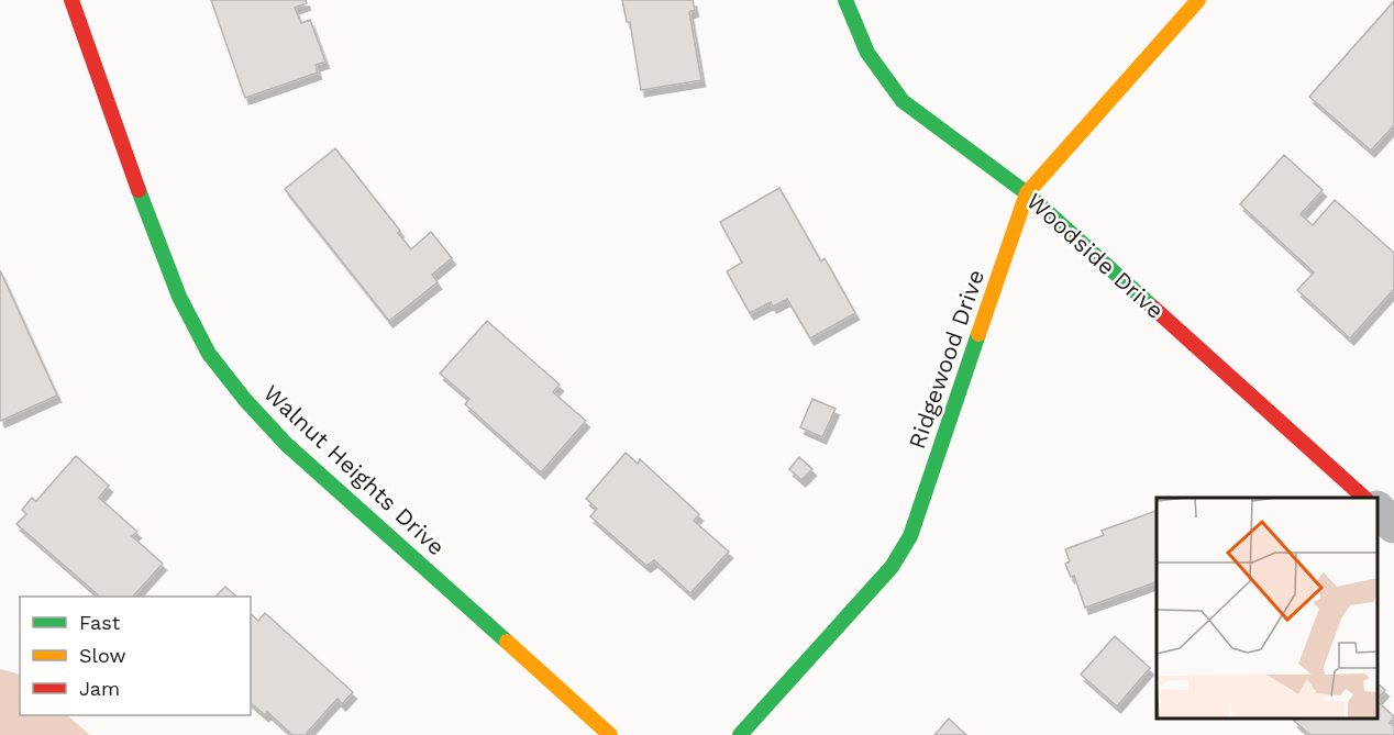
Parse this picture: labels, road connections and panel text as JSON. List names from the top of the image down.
{
  "streets": {
    "street": ["Woodside Drive", "Ridgewood Drive", "Walnut Heights Drive"]
  },
  "crossings": [
    ["Woodside Drive", "Ridgewood Drive"]
  ],
  "legend": ["Fast", "Slow", "Jam"]
}
